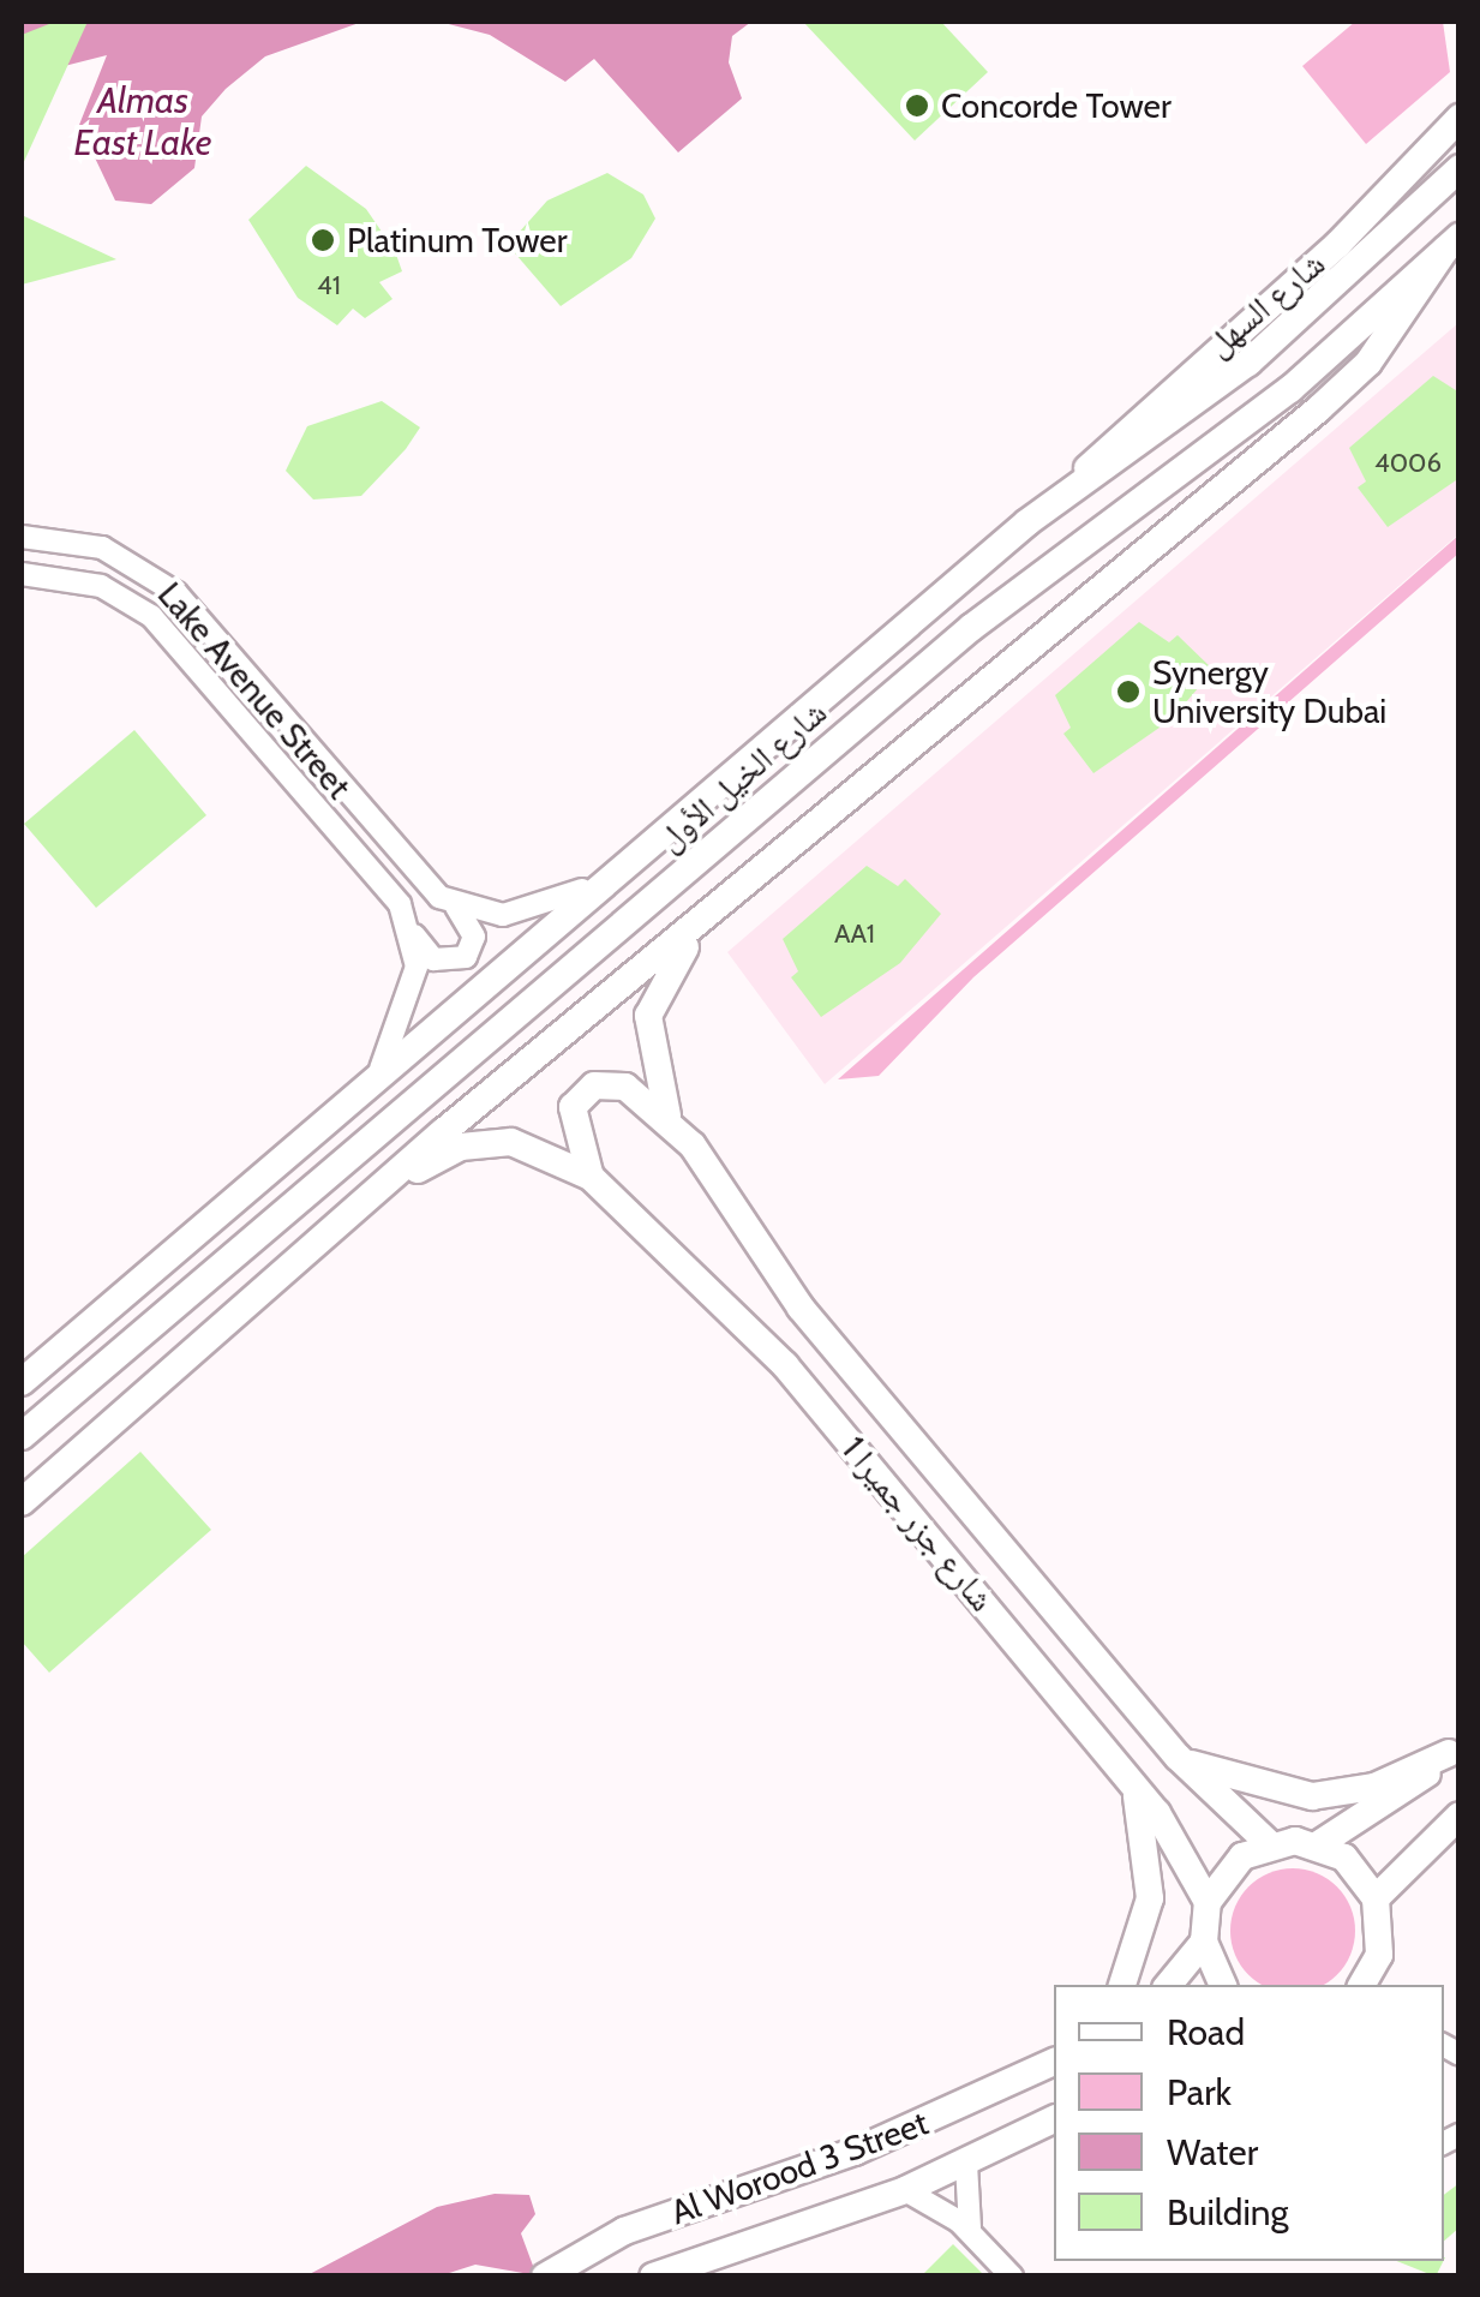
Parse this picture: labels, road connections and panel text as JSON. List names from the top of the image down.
{
  "streets": {
    "main road": [
      "شارع السهل",
      "شارع الخيل الأول",
      "شارع جزر جميرا 1",
      "Al Worood 3 Street"
    ],
    "street": ["Lake Avenue Street"]
  },
  "crossings": [
    ["شارع السهل", "شارع الخيل الأول"]
  ],
  "water": ["Almas East Lake"],
  "places": ["Concorde Tower", "Platinum Tower", "Synergy University Dubai"],
  "house_numbers": ["41", "4006", "AA1"],
  "legend": [
    "Road",
    "Park",
    "Water",
    "Building"
  ]
}
